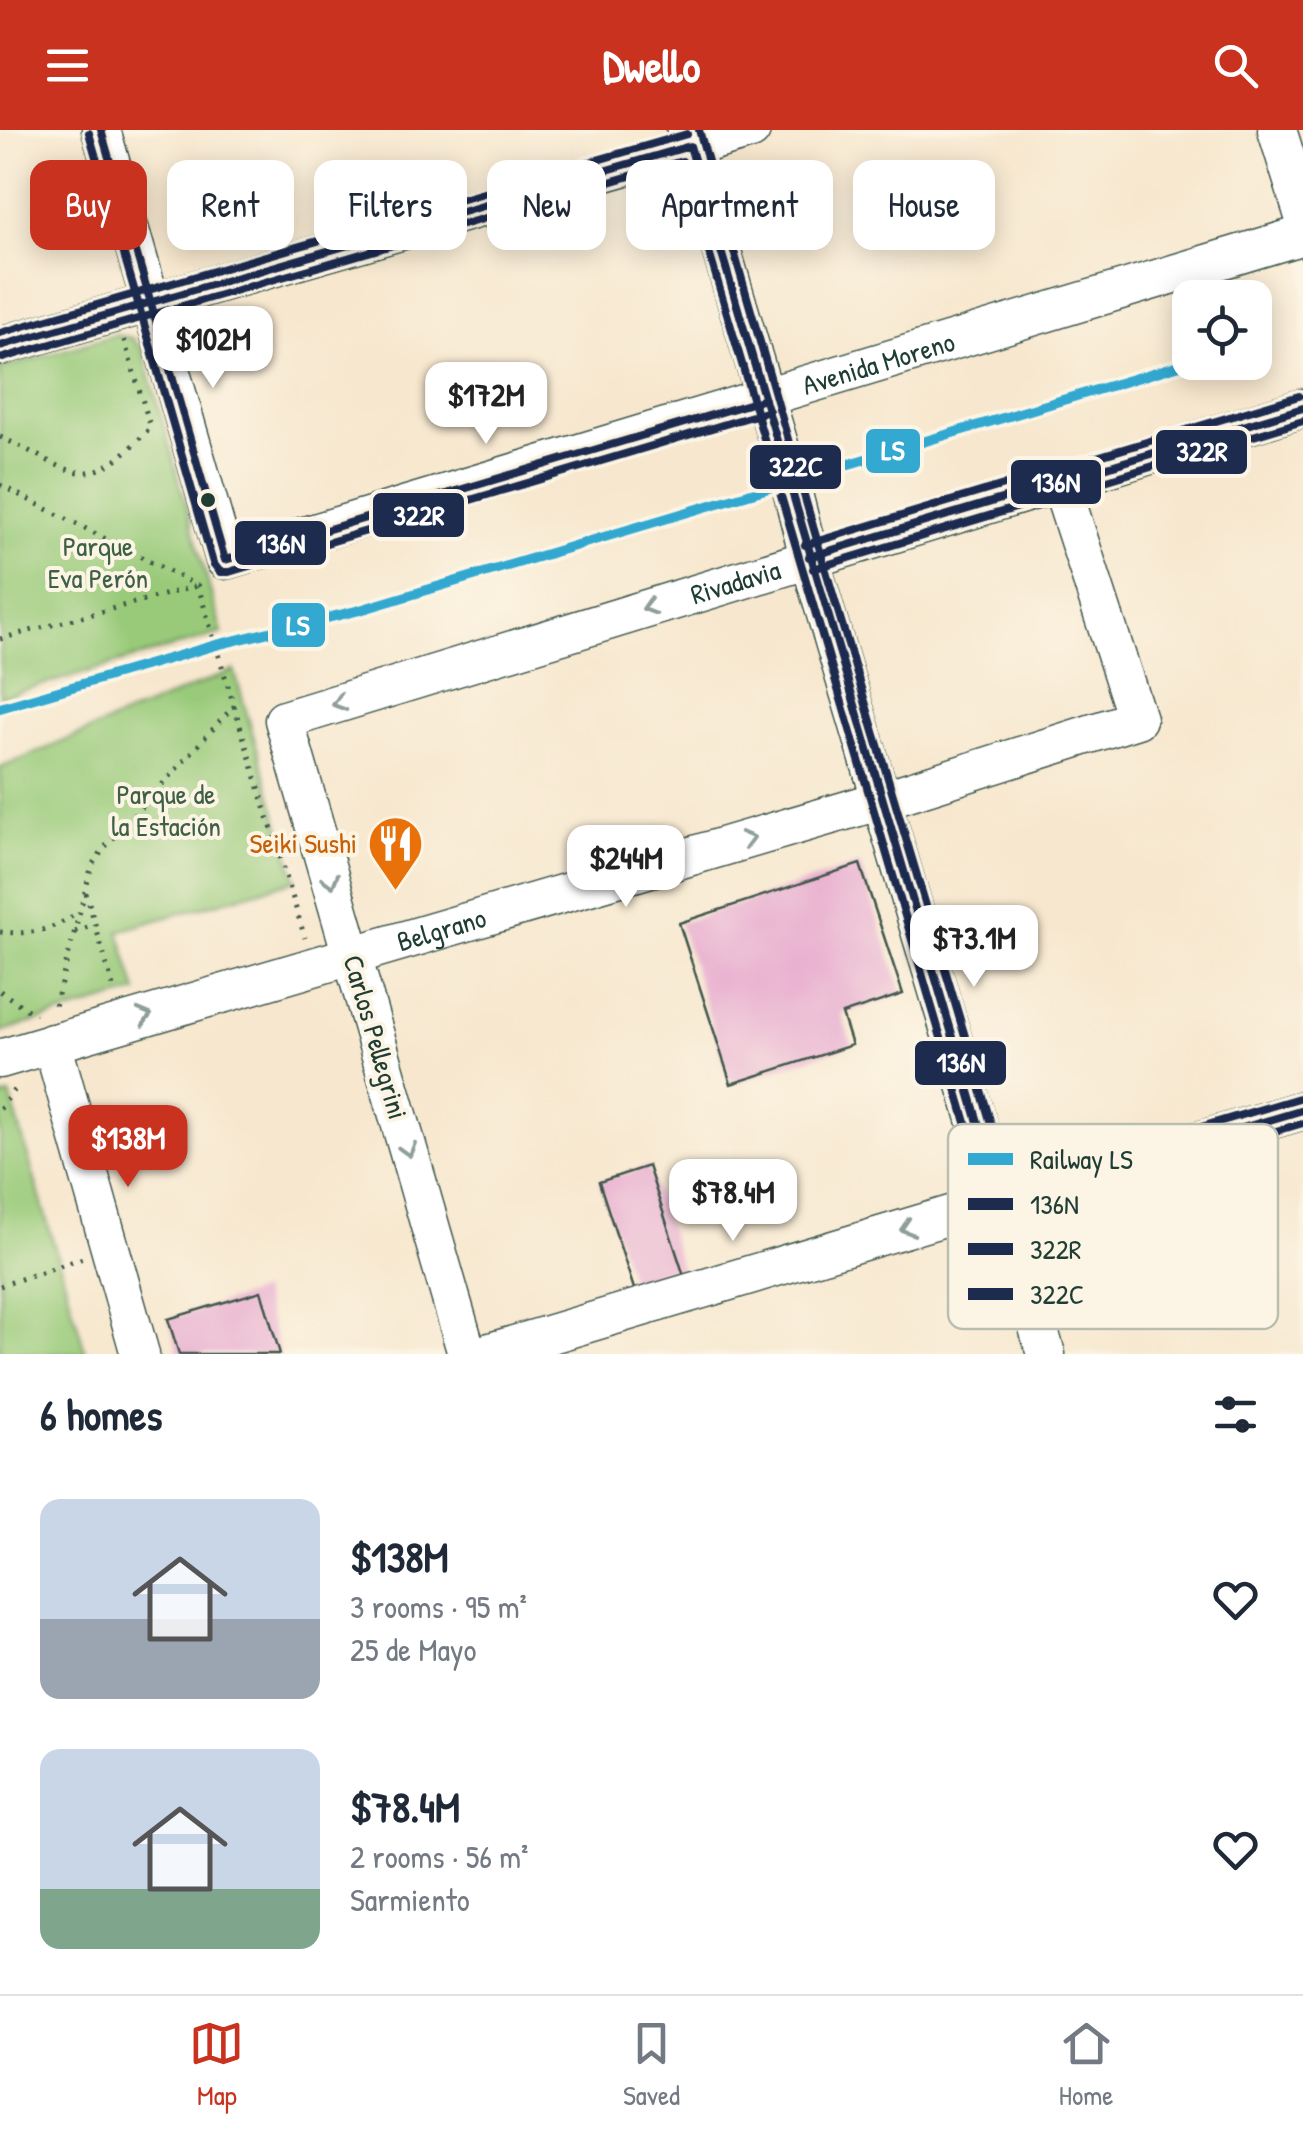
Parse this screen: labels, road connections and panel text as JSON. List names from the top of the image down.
{
  "streets": {
    "street": [
      "Avenida Moreno",
      "Rivadavia",
      "Belgrano",
      "Carlos Pellegrini"
    ]
  },
  "crossings": [
    ["Rivadavia", "Belgrano"],
    ["Rivadavia", "Carlos Pellegrini"],
    ["Belgrano", "Carlos Pellegrini"]
  ],
  "one_way": ["Rivadavia", "Belgrano"],
  "parks": ["Parque Eva Perón", "Parque de la Estación"],
  "places": {
    "restaurant": ["Seiki Sushi"]
  },
  "lines": [
    "transit line 136N",
    "transit line 322C",
    "transit line 322R",
    "rail line LS"
  ],
  "legend": [
    "Railway LS",
    "136N",
    "322R",
    "322C"
  ],
  "page": {
    "header": "Dwello",
    "chip": [
      "Buy",
      "Rent",
      "Filters",
      "New",
      "Apartment",
      "House"
    ],
    "price": [
      "$102M",
      "$172M",
      "$244M",
      "$73.1M",
      "$138M",
      "$78.4M"
    ],
    "heading": "6 homes",
    "list": [
      {
        "name": "$138M",
        "note": "3 rooms · 95 m² · 25 de Mayo"
      },
      {
        "name": "$78.4M",
        "note": "2 rooms · 56 m² · Sarmiento"
      }
    ],
    "tabs": ["Map", "Saved", "Home"]
  }
}
